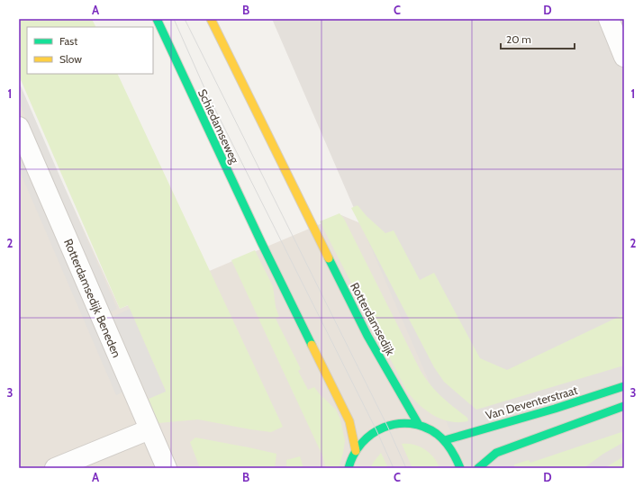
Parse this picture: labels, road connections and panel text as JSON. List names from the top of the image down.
{
  "streets": {
    "main road": ["Schiedamseweg", "Rotterdamsedijk", "Van Deventerstraat"],
    "street": ["Rotterdamsedijk Beneden"]
  },
  "legend": ["Fast", "Slow"],
  "scale_bar": "20 m",
  "grid": {
    "columns": [
      "A",
      "B",
      "C",
      "D"
    ],
    "rows": ["1", "2", "3"]
  }
}
